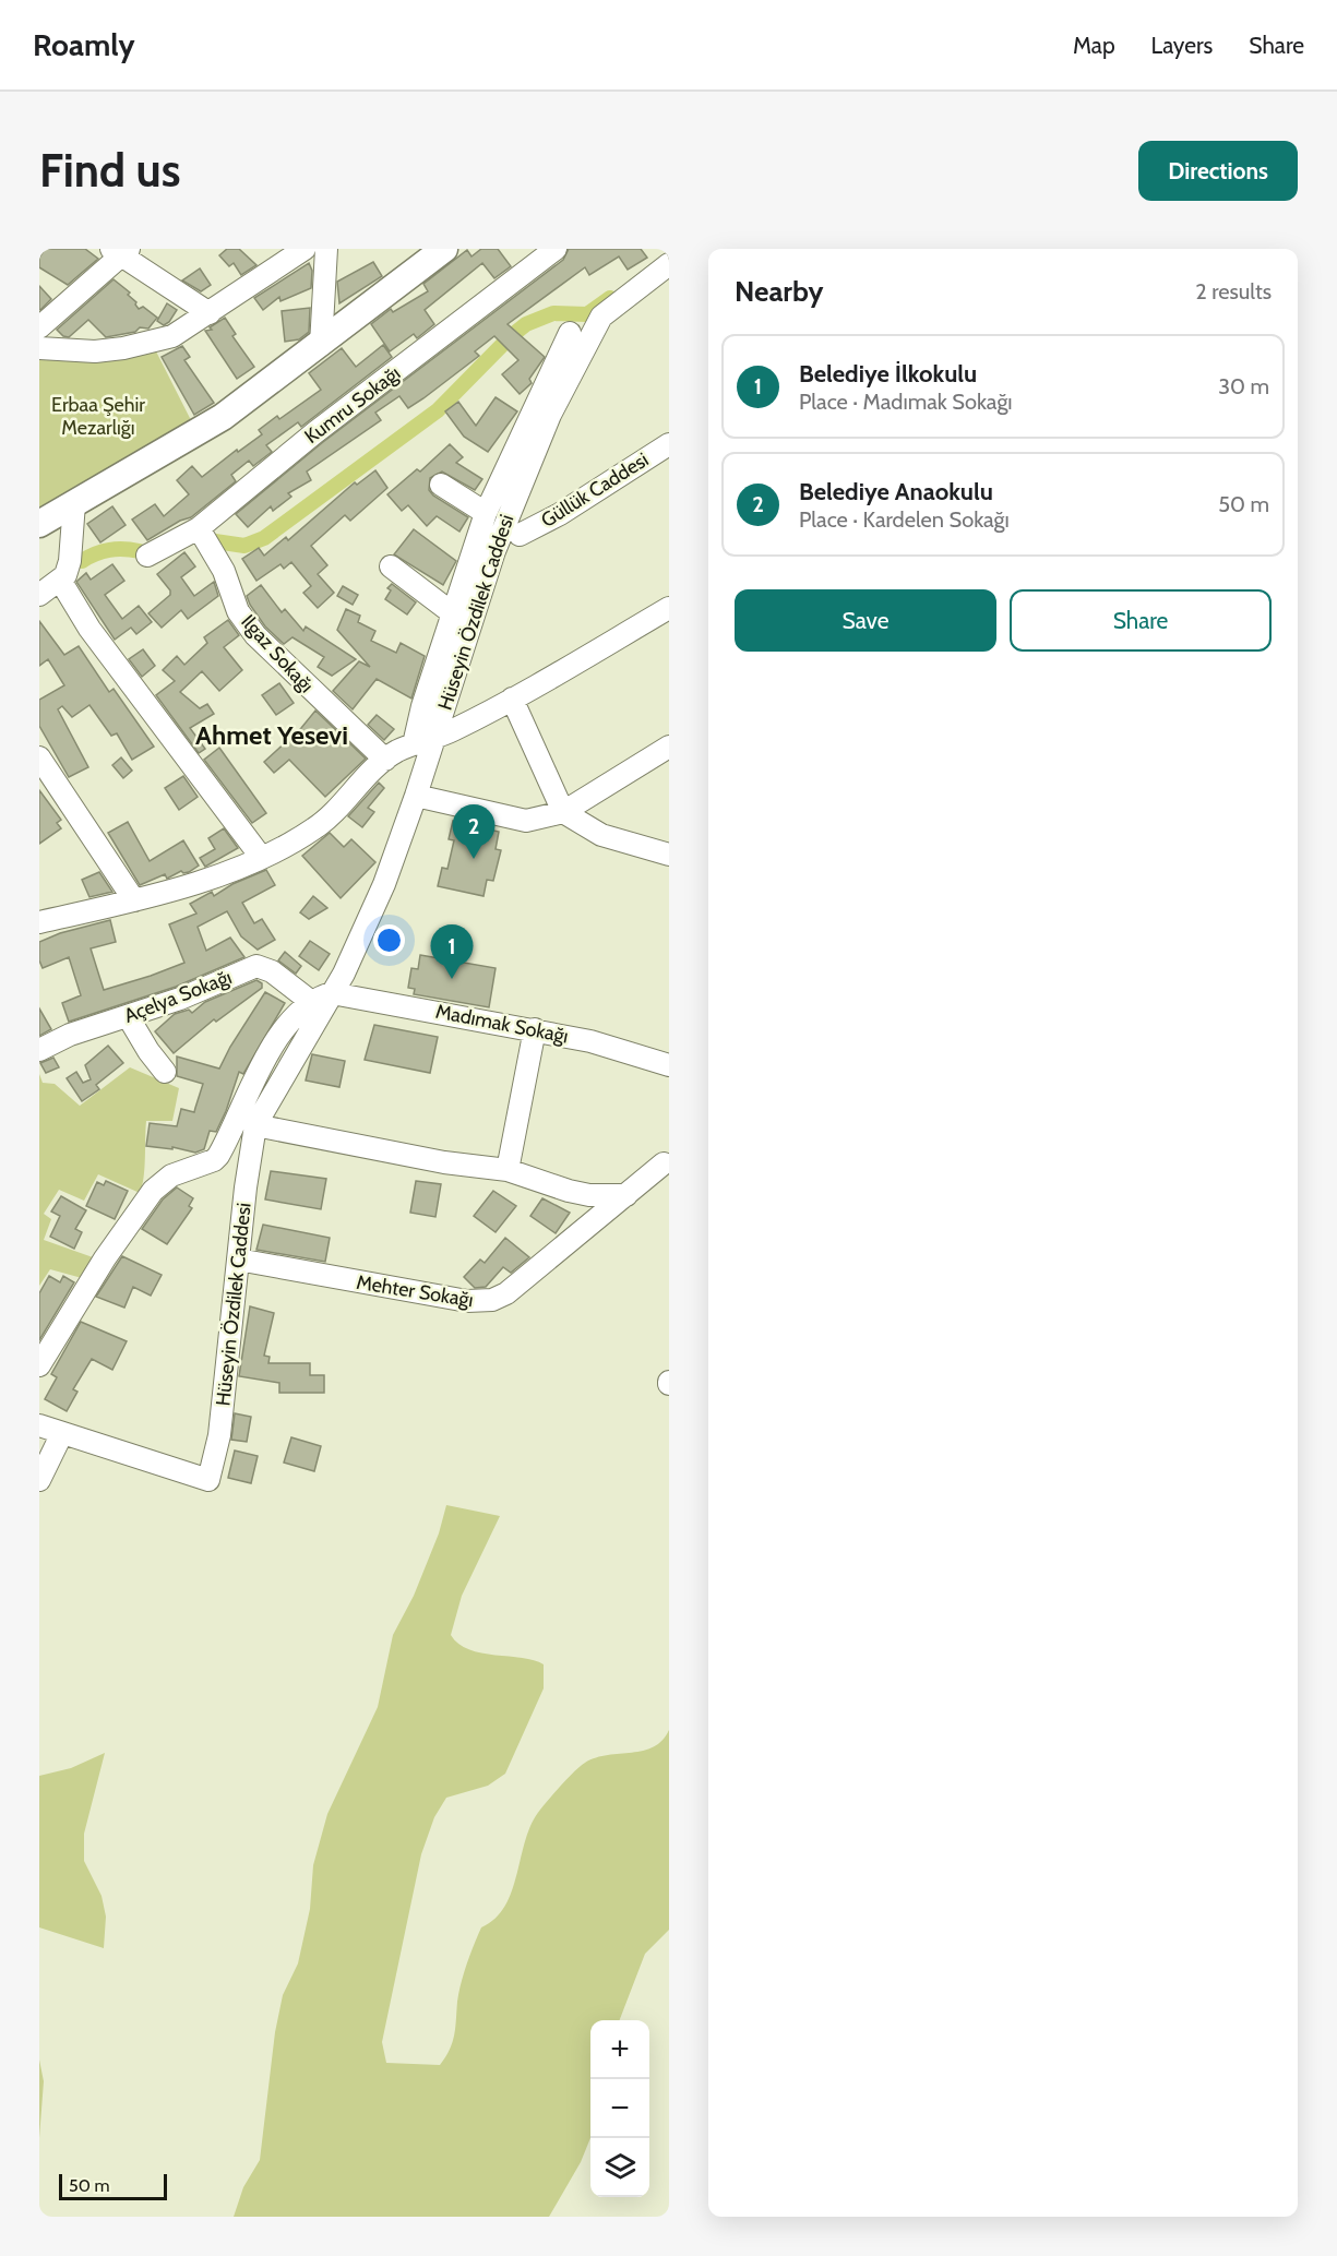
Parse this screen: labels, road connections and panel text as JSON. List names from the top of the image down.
{
  "streets": {
    "street": [
      "Kumru Sokağı",
      "Güllük Caddesi",
      "Hüseyin Özdilek Caddesi",
      "Ilgaz Sokağı",
      "Açelya Sokağı",
      "Madımak Sokağı",
      "Mehter Sokağı"
    ]
  },
  "crossings": [
    ["Kumru Sokağı", "Ilgaz Sokağı"],
    ["Hüseyin Özdilek Caddesi", "Madımak Sokağı"],
    ["Hüseyin Özdilek Caddesi", "Mehter Sokağı"]
  ],
  "districts": ["Ahmet Yesevi"],
  "parks": ["Erbaa Şehir Mezarlığı"],
  "scale_bar": "50 m",
  "page": {
    "header": "Roamly",
    "nav": ["Map", "Layers", "Share"],
    "buttons": [
      "Directions",
      ["Save", "Share"]
    ],
    "title": "Find us",
    "heading": ["Nearby", "2 results"],
    "list": [
      {
        "mark": "1",
        "name": "Belediye İlkokulu",
        "note": "Place · Madımak Sokağı",
        "value": "30 m"
      },
      {
        "mark": "2",
        "name": "Belediye Anaokulu",
        "note": "Place · Kardelen Sokağı",
        "value": "50 m"
      }
    ],
    "pins": ["2", "1"],
    "map_buttons": ["+", "−"],
    "scale": "50 m"
  }
}
